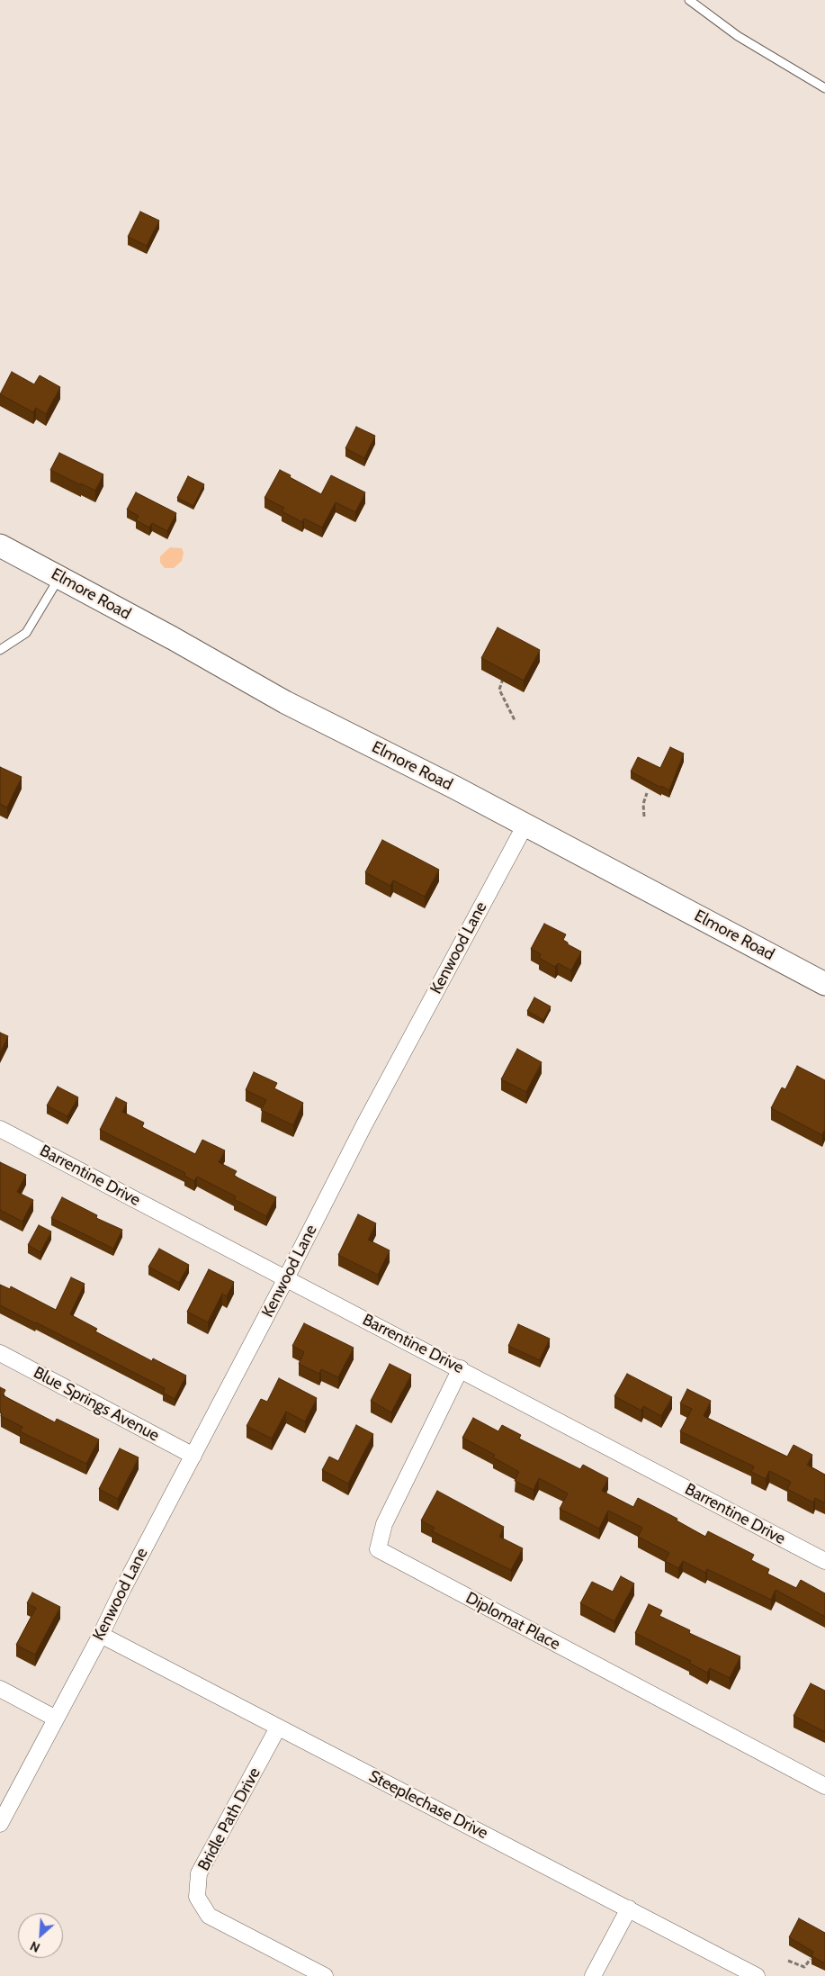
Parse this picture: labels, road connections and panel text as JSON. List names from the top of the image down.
{
  "streets": {
    "street": [
      "Elmore Road",
      "Kenwood Lane",
      "Barrentine Drive",
      "Blue Springs Avenue",
      "Diplomat Place",
      "Steeplechase Drive",
      "Bridle Path Drive"
    ]
  },
  "crossings": [
    ["Elmore Road", "Kenwood Lane"],
    ["Kenwood Lane", "Barrentine Drive"],
    ["Kenwood Lane", "Blue Springs Avenue"],
    ["Kenwood Lane", "Steeplechase Drive"],
    ["Barrentine Drive", "Diplomat Place"],
    ["Steeplechase Drive", "Bridle Path Drive"]
  ],
  "north": "bottom left"
}
